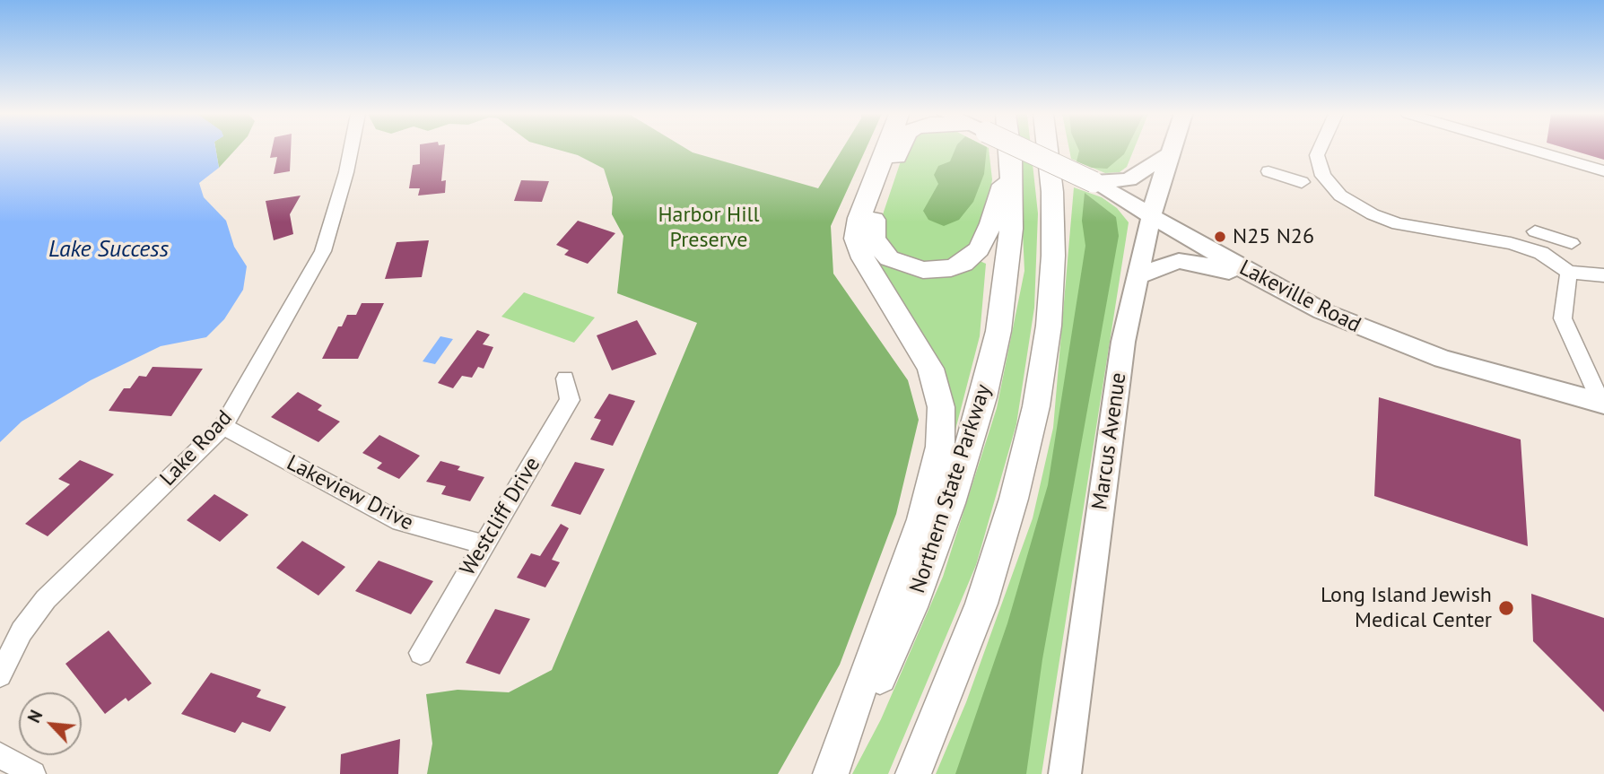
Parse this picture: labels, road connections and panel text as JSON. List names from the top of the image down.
{
  "streets": {
    "highway": ["Northern State Parkway"],
    "main road": ["Lakeville Road", "Marcus Avenue"],
    "street": ["Lake Road", "Lakeview Drive", "Westcliff Drive"]
  },
  "crossings": [
    ["Lakeville Road", "Marcus Avenue"],
    ["Lake Road", "Lakeview Drive"],
    ["Lakeview Drive", "Westcliff Drive"]
  ],
  "water": ["Lake Success"],
  "parks": ["Harbor Hill Preserve"],
  "places": ["N25 N26", "Long Island Jewish Medical Center"],
  "north": "top left"
}
